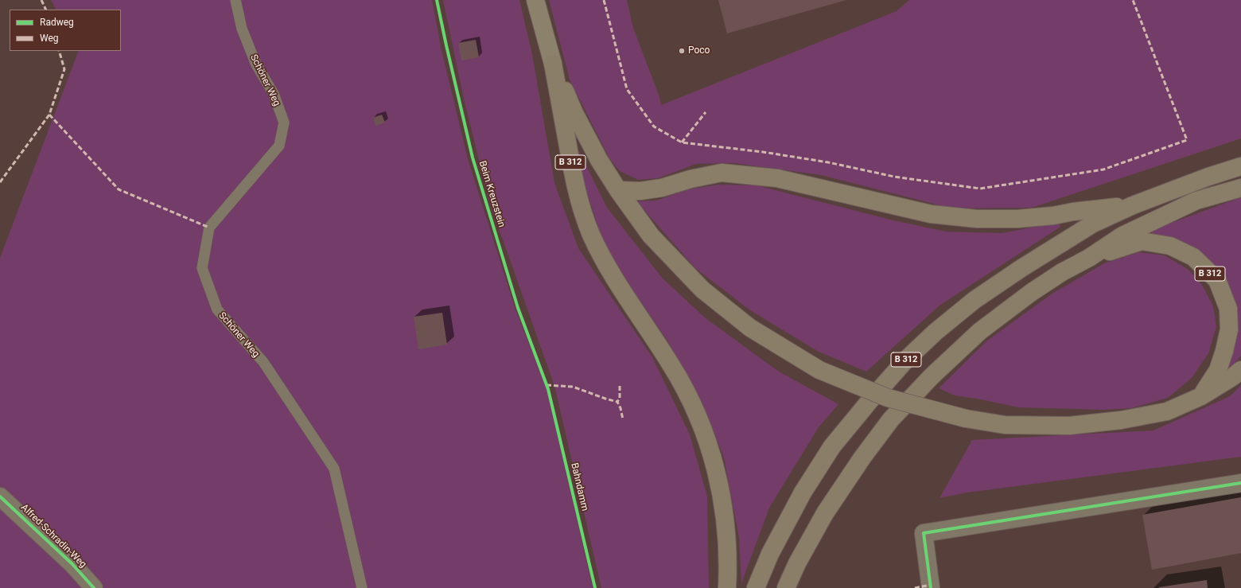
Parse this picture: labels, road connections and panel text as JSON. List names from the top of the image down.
{
  "streets": {
    "main road": ["B 312"],
    "street": ["Alfred-Schradin-Weg"],
    "lane": ["Schöner Weg"],
    "cycle path": ["Beim Kreuzstein"]
  },
  "places": ["Poco"],
  "legend": ["Radweg", "Weg"]
}
